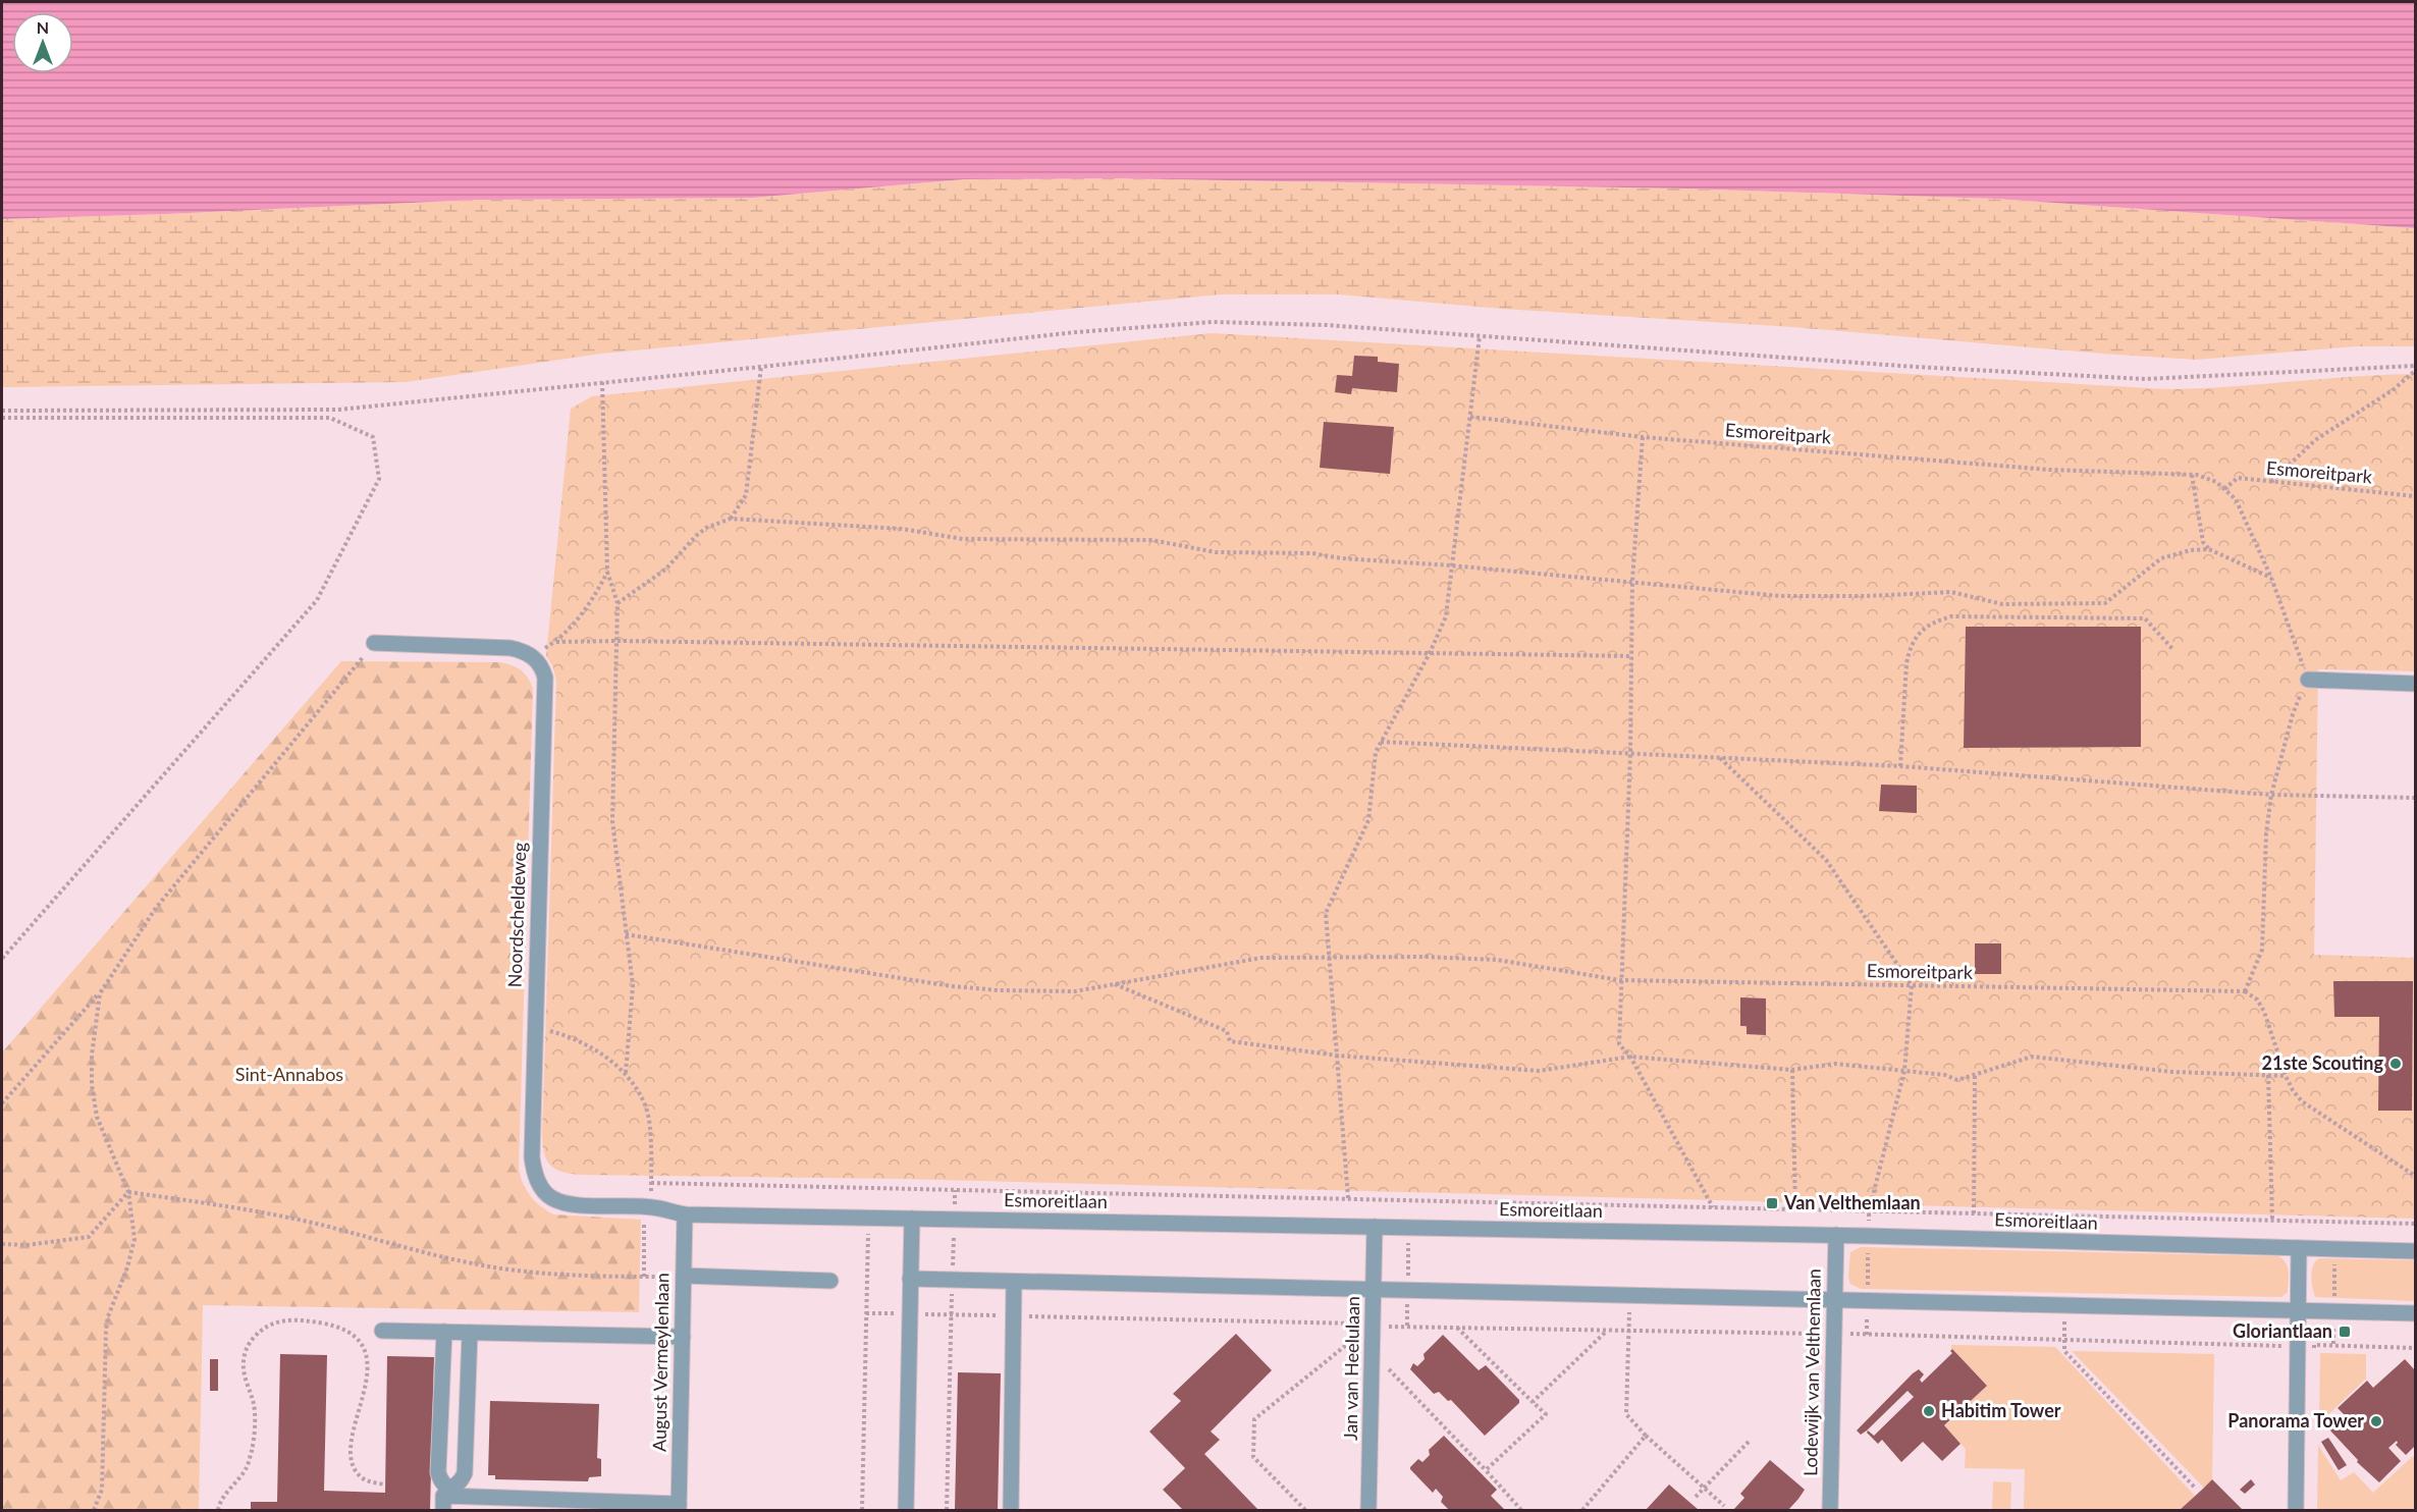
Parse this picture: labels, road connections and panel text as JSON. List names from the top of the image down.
{
  "streets": {
    "street": [
      "Noordscheldeweg",
      "Esmoreitlaan",
      "August Vermeylenlaan",
      "Jan van Heelulaan",
      "Lodewijk van Velthemlaan"
    ],
    "path": ["Esmoreitpark"]
  },
  "crossings": [
    ["Noordscheldeweg", "Esmoreitlaan"],
    ["Noordscheldeweg", "August Vermeylenlaan"],
    ["Esmoreitlaan", "August Vermeylenlaan"],
    ["Esmoreitlaan", "Jan van Heelulaan"],
    ["Esmoreitlaan", "Lodewijk van Velthemlaan"]
  ],
  "parks": ["Sint-Annabos"],
  "places": {
    "other": ["21ste Scouting", "Habitim Tower", "Panorama Tower"],
    "transit": ["Van Velthemlaan", "Gloriantlaan"]
  },
  "north": "top"
}
